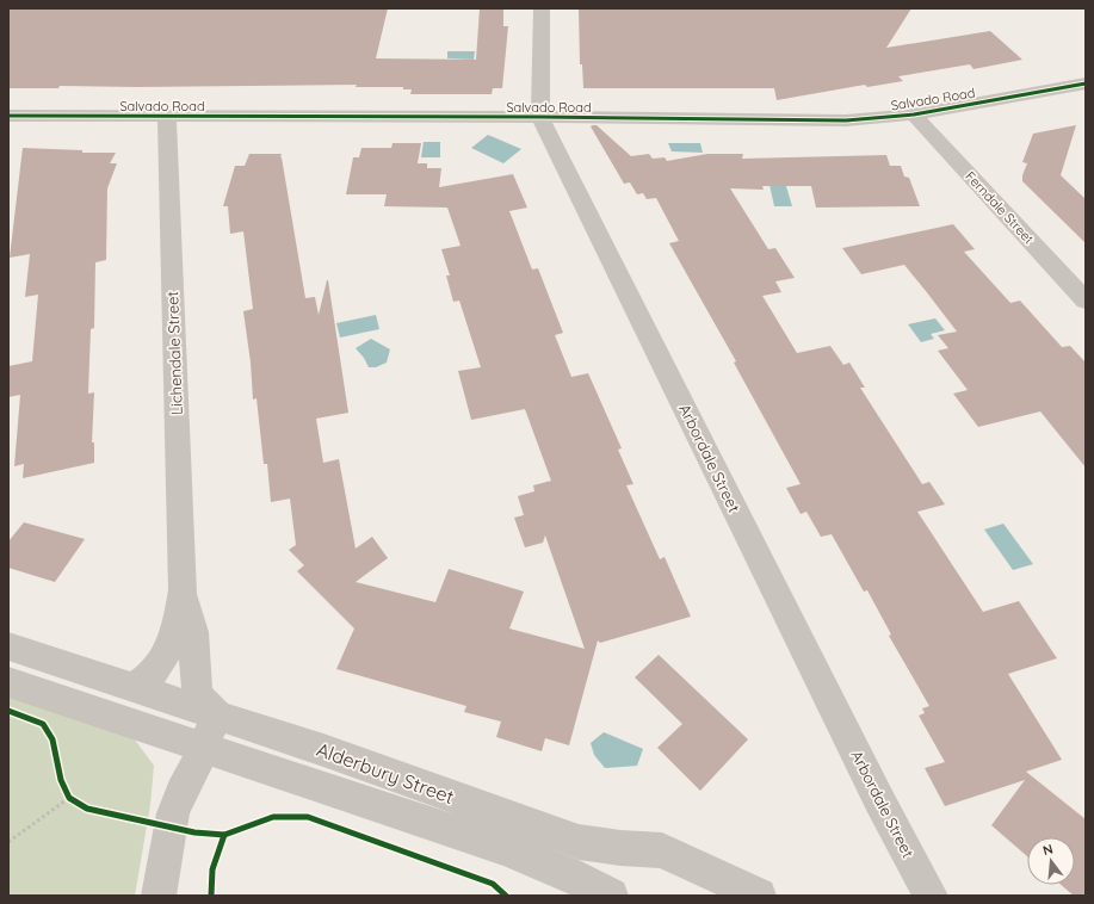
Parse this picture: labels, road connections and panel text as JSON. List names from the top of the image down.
{
  "streets": {
    "street": [
      "Salvado Road",
      "Ferndale Street",
      "Lichendale Street",
      "Arbordale Street",
      "Alderbury Street"
    ]
  },
  "crossings": [
    ["Salvado Road", "Ferndale Street"],
    ["Salvado Road", "Lichendale Street"],
    ["Salvado Road", "Arbordale Street"],
    ["Lichendale Street", "Alderbury Street"]
  ],
  "north": "top"
}
